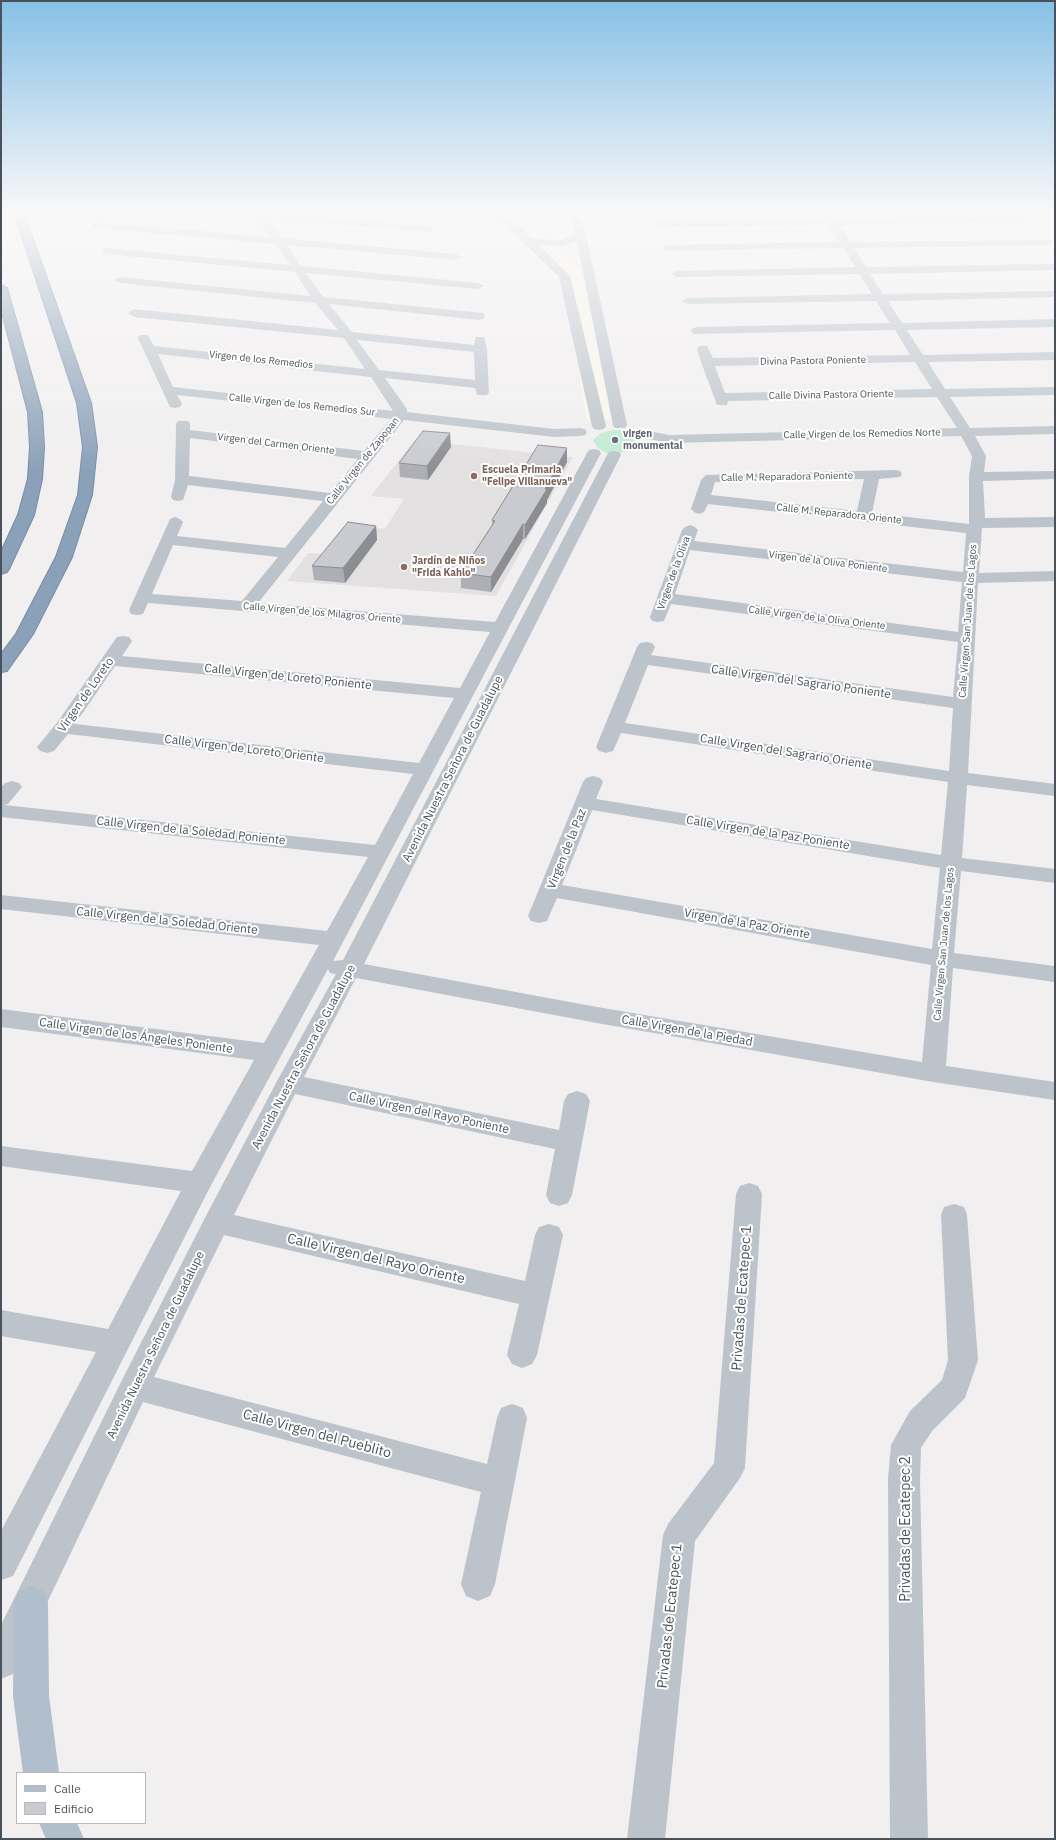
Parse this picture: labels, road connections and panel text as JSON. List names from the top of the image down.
{
  "streets": {
    "street": [
      "Virgen de los Remedios",
      "Divina Pastora Poniente",
      "Calle Divina Pastora Oriente",
      "Calle Virgen de los Remedios Sur",
      "Calle Virgen de los Remedios Norte",
      "Virgen del Carmen Oriente",
      "Calle Virgen de Zapopan",
      "Calle M. Reparadora Poniente",
      "Calle M. Reparadora Oriente",
      "Virgen de la Oliva Poniente",
      "Virgen de la Oliva",
      "Calle Virgen de los Milagros Oriente",
      "Calle Virgen de la Oliva Oriente",
      "Calle Virgen San Juan de los Lagos",
      "Calle Virgen de Loreto Poniente",
      "Calle Virgen del Sagrario Poniente",
      "Virgen de Loreto",
      "Calle Virgen de Loreto Oriente",
      "Calle Virgen del Sagrario Oriente",
      "Avenida Nuestra Señora de Guadalupe",
      "Calle Virgen de la Soledad Poniente",
      "Calle Virgen de la Paz Poniente",
      "Virgen de la Paz",
      "Calle Virgen de la Soledad Oriente",
      "Virgen de la Paz Oriente",
      "Calle Virgen de la Piedad",
      "Calle Virgen de los Ángeles Poniente",
      "Calle Virgen del Rayo Poniente",
      "Calle Virgen del Rayo Oriente",
      "Privadas de Ecatepec 1",
      "Calle Virgen del Pueblito",
      "Privadas de Ecatepec 2"
    ]
  },
  "crossings": [
    ["Virgen de los Remedios", "Calle Virgen de Zapopan"],
    ["Divina Pastora Poniente", "Calle Divina Pastora Oriente"],
    ["Divina Pastora Poniente", "Calle Virgen San Juan de los Lagos"],
    ["Calle Divina Pastora Oriente", "Calle Virgen San Juan de los Lagos"],
    ["Calle Virgen de los Remedios Sur", "Calle Virgen de Zapopan"],
    ["Calle Virgen de los Remedios Sur", "Avenida Nuestra Señora de Guadalupe"],
    ["Calle Virgen de los Remedios Norte", "Calle Virgen San Juan de los Lagos"],
    ["Virgen del Carmen Oriente", "Calle Virgen de Zapopan"],
    ["Calle Virgen de Zapopan", "Calle Virgen de los Milagros Oriente"],
    ["Calle M. Reparadora Poniente", "Calle M. Reparadora Oriente"],
    ["Calle M. Reparadora Oriente", "Calle Virgen San Juan de los Lagos"],
    ["Virgen de la Oliva Poniente", "Virgen de la Oliva"],
    ["Virgen de la Oliva Poniente", "Calle Virgen San Juan de los Lagos"],
    ["Virgen de la Oliva", "Calle Virgen de la Oliva Oriente"],
    ["Calle Virgen de los Milagros Oriente", "Avenida Nuestra Señora de Guadalupe"],
    ["Calle Virgen de la Oliva Oriente", "Calle Virgen San Juan de los Lagos"],
    ["Calle Virgen San Juan de los Lagos", "Calle Virgen del Sagrario Poniente"],
    ["Calle Virgen San Juan de los Lagos", "Calle Virgen del Sagrario Oriente"],
    ["Calle Virgen San Juan de los Lagos", "Calle Virgen de la Paz Poniente"],
    ["Calle Virgen San Juan de los Lagos", "Virgen de la Paz Oriente"],
    ["Calle Virgen San Juan de los Lagos", "Calle Virgen de la Piedad"],
    ["Calle Virgen de Loreto Poniente", "Virgen de Loreto"],
    ["Calle Virgen de Loreto Poniente", "Avenida Nuestra Señora de Guadalupe"],
    ["Calle Virgen del Sagrario Poniente", "Calle Virgen del Sagrario Oriente"],
    ["Virgen de Loreto", "Calle Virgen de Loreto Oriente"],
    ["Calle Virgen de Loreto Oriente", "Avenida Nuestra Señora de Guadalupe"],
    ["Avenida Nuestra Señora de Guadalupe", "Calle Virgen de la Soledad Poniente"],
    ["Avenida Nuestra Señora de Guadalupe", "Calle Virgen de la Soledad Oriente"],
    ["Avenida Nuestra Señora de Guadalupe", "Calle Virgen de la Piedad"],
    ["Avenida Nuestra Señora de Guadalupe", "Calle Virgen de los Ángeles Poniente"],
    ["Avenida Nuestra Señora de Guadalupe", "Calle Virgen del Rayo Poniente"],
    ["Avenida Nuestra Señora de Guadalupe", "Calle Virgen del Rayo Oriente"],
    ["Avenida Nuestra Señora de Guadalupe", "Calle Virgen del Pueblito"],
    ["Calle Virgen de la Paz Poniente", "Virgen de la Paz"],
    ["Virgen de la Paz", "Virgen de la Paz Oriente"]
  ],
  "places": ["virgen monumental", "Escuela Primaria \"Felipe Villanueva\"", "Jardín de Niños \"Frida Kahlo\""],
  "legend": ["Calle", "Edificio"]
}
